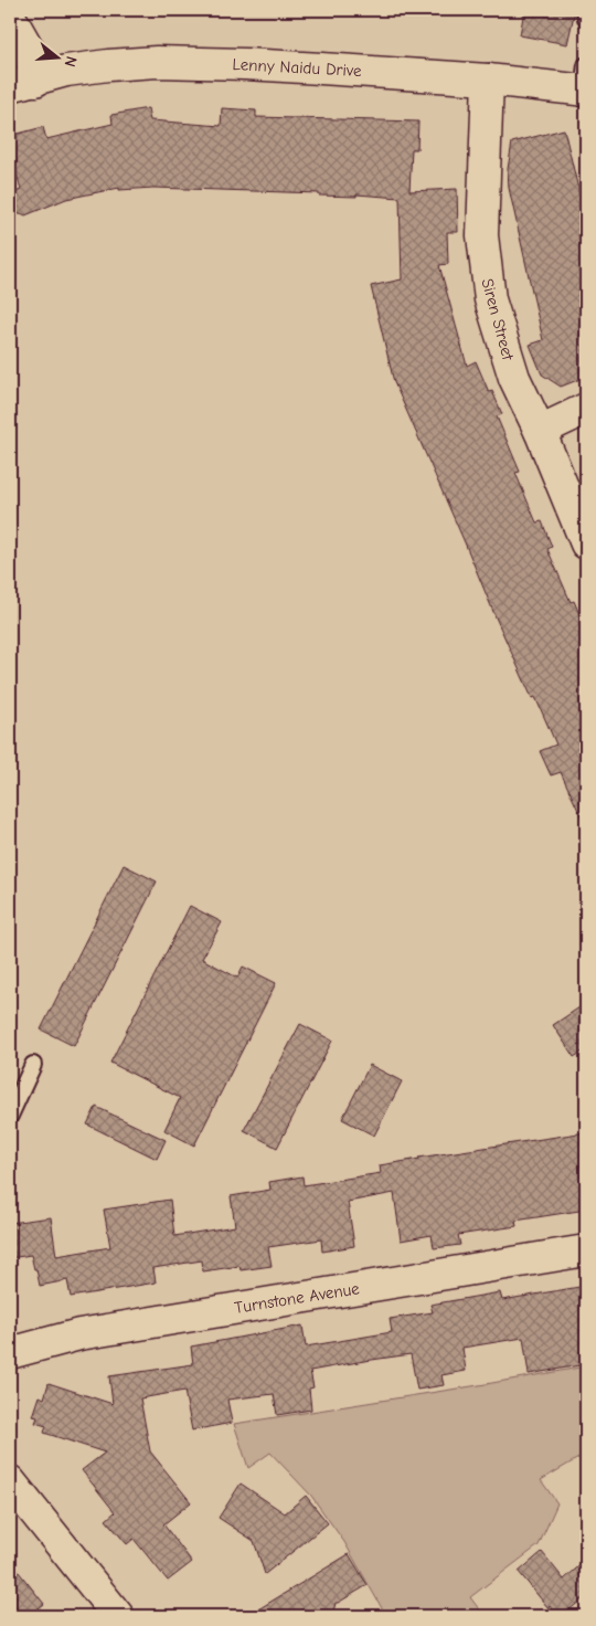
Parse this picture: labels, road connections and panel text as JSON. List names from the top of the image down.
{
  "streets": {
    "street": ["Lenny Naidu Drive", "Siren Street", "Turnstone Avenue"]
  },
  "crossings": [
    ["Lenny Naidu Drive", "Siren Street"]
  ],
  "north": "right"
}
